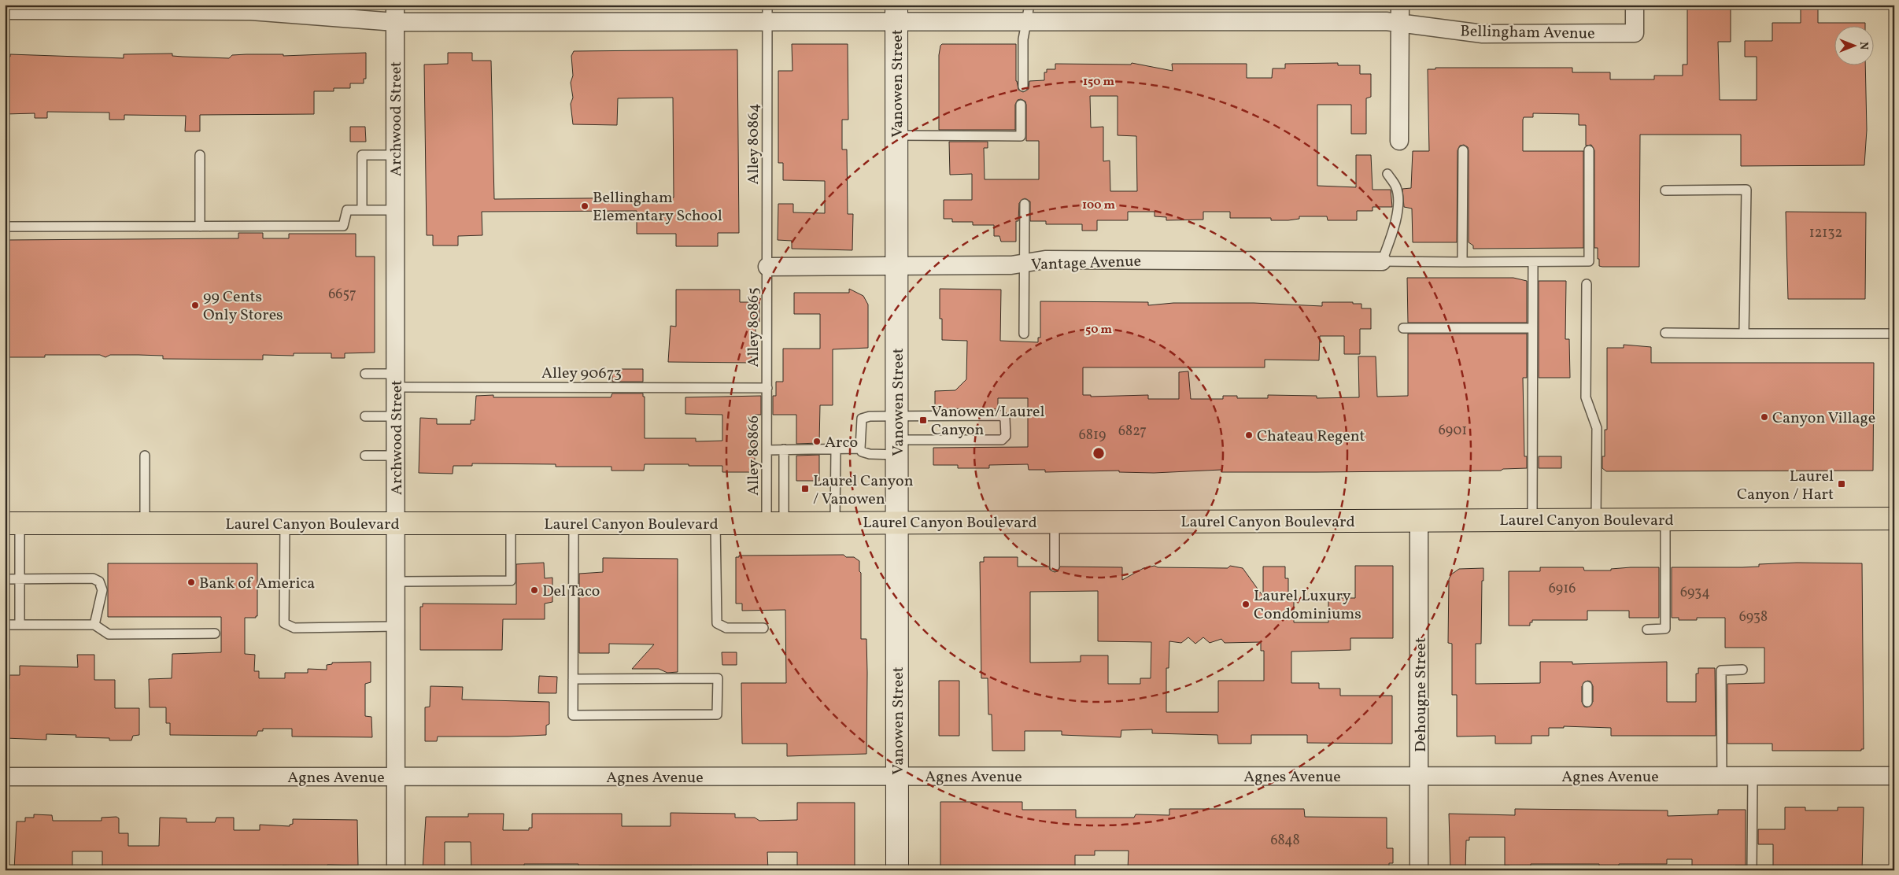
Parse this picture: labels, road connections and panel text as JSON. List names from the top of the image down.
{
  "streets": {
    "main road": ["Vanowen Street", "Laurel Canyon Boulevard"],
    "street": [
      "Bellingham Avenue",
      "Archwood Street",
      "Vantage Avenue",
      "Dehougne Street",
      "Agnes Avenue"
    ],
    "lane": [
      "Alley 80864",
      "Alley 80865",
      "Alley 90673",
      "Alley 80866"
    ]
  },
  "crossings": [
    ["Bellingham Avenue", "Vanowen Street"],
    ["Bellingham Avenue", "Archwood Street"],
    ["Bellingham Avenue", "Alley 80864"],
    ["Vanowen Street", "Vantage Avenue"],
    ["Vanowen Street", "Laurel Canyon Boulevard"],
    ["Vanowen Street", "Agnes Avenue"],
    ["Archwood Street", "Alley 90673"],
    ["Archwood Street", "Laurel Canyon Boulevard"],
    ["Archwood Street", "Agnes Avenue"],
    ["Alley 80864", "Vantage Avenue"],
    ["Alley 80864", "Alley 80865"],
    ["Vantage Avenue", "Alley 80865"],
    ["Alley 80865", "Alley 90673"],
    ["Alley 80865", "Alley 80866"],
    ["Alley 90673", "Alley 80866"],
    ["Alley 80866", "Laurel Canyon Boulevard"],
    ["Laurel Canyon Boulevard", "Dehougne Street"],
    ["Dehougne Street", "Agnes Avenue"]
  ],
  "places": {
    "other": [
      "Bellingham Elementary School",
      "99 Cents Only Stores",
      "Canyon Village",
      "Chateau Regent",
      "Arco",
      "Bank of America",
      "Del Taco",
      "Laurel Luxury Condominiums"
    ],
    "transit": ["Vanowen/Laurel Canyon", "Laurel Canyon / Hart", "Laurel Canyon / Vanowen"]
  },
  "house_numbers": [
    "12132",
    "6657",
    "6901",
    "6827",
    "6819",
    "6916",
    "6934",
    "6938",
    "6848"
  ],
  "north": "right",
  "rings": ["150 m", "100 m", "50 m"]
}
